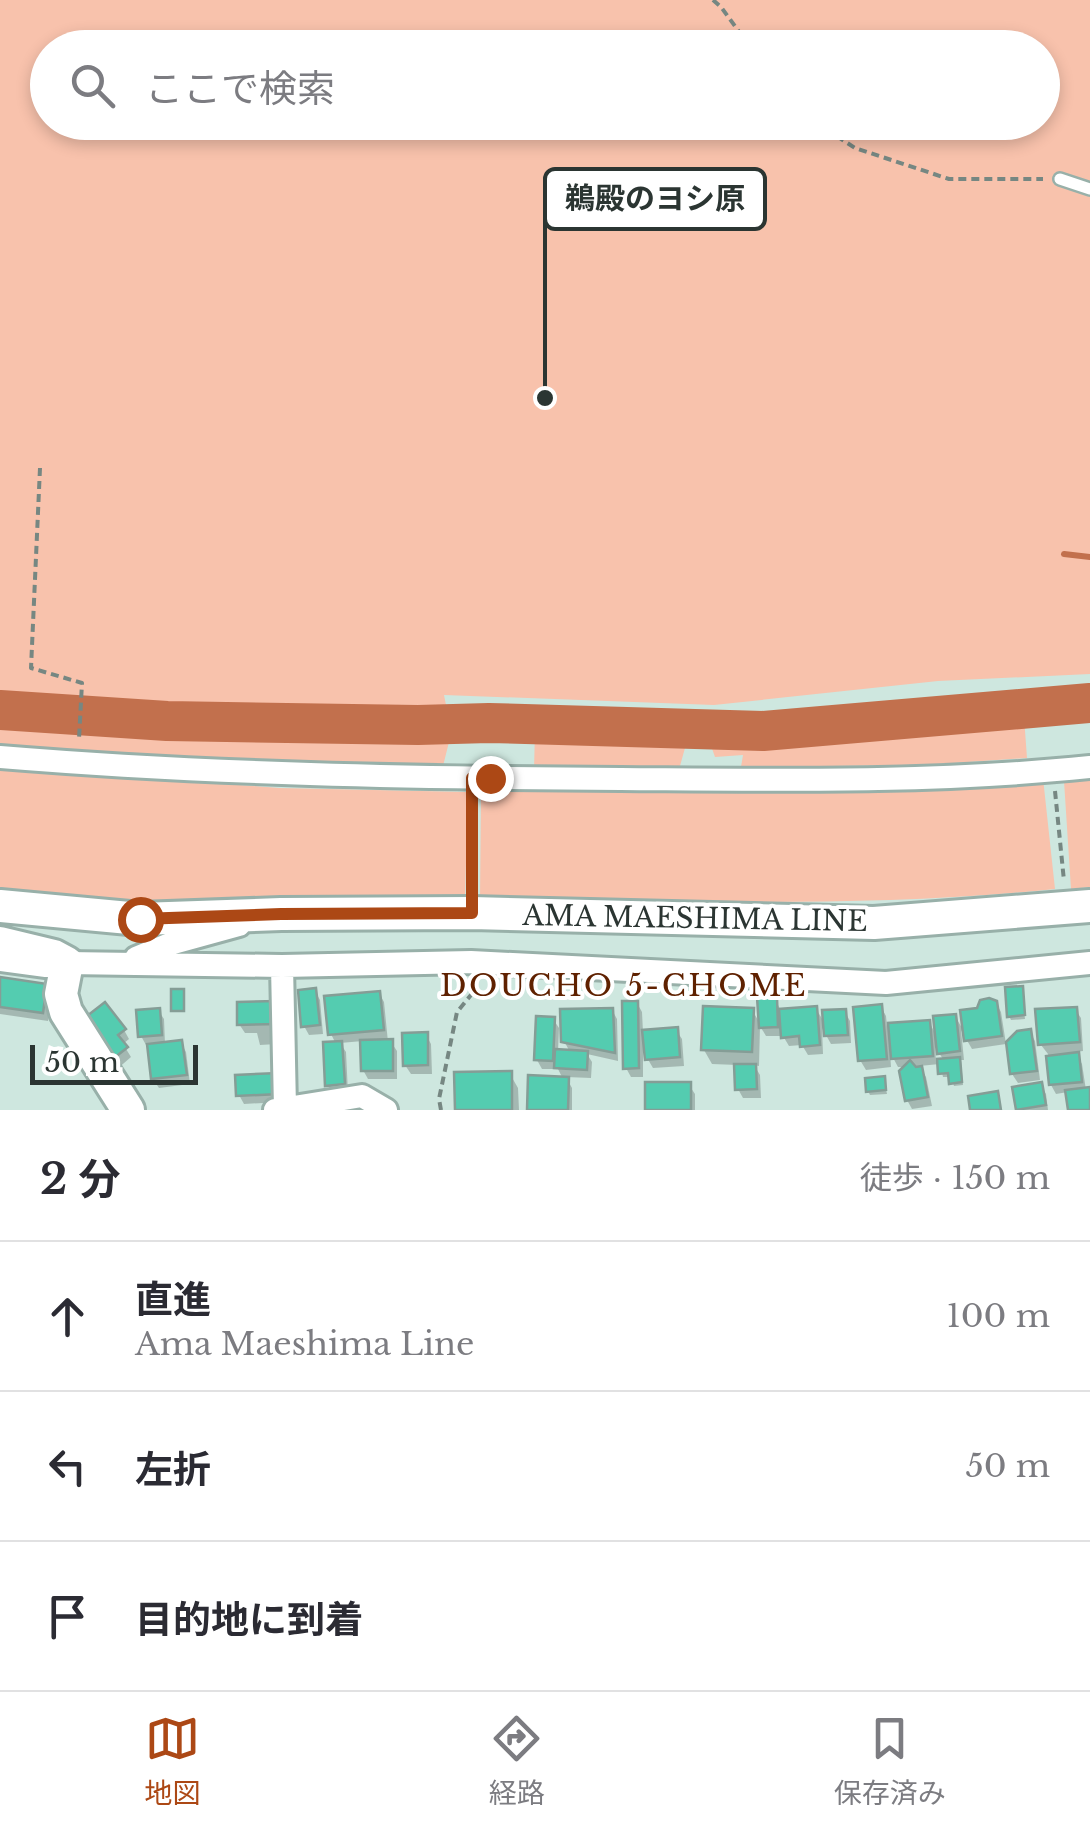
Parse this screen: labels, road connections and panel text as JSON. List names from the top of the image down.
{
  "streets": {
    "main road": ["AMA MAESHIMA LINE"]
  },
  "districts": ["DOUCHO 5-CHOME"],
  "places": ["鵜殿のヨシ原"],
  "scale_bar": "50 m",
  "page": {
    "search": "ここで検索",
    "scale": "50 m",
    "heading": ["2 分", "徒歩 · 150 m"],
    "list": [
      ["直進", "Ama Maeshima Line", "100 m"],
      ["左折", "50 m"],
      "目的地に到着"
    ],
    "nav": ["地図", "経路", "保存済み"]
  }
}
